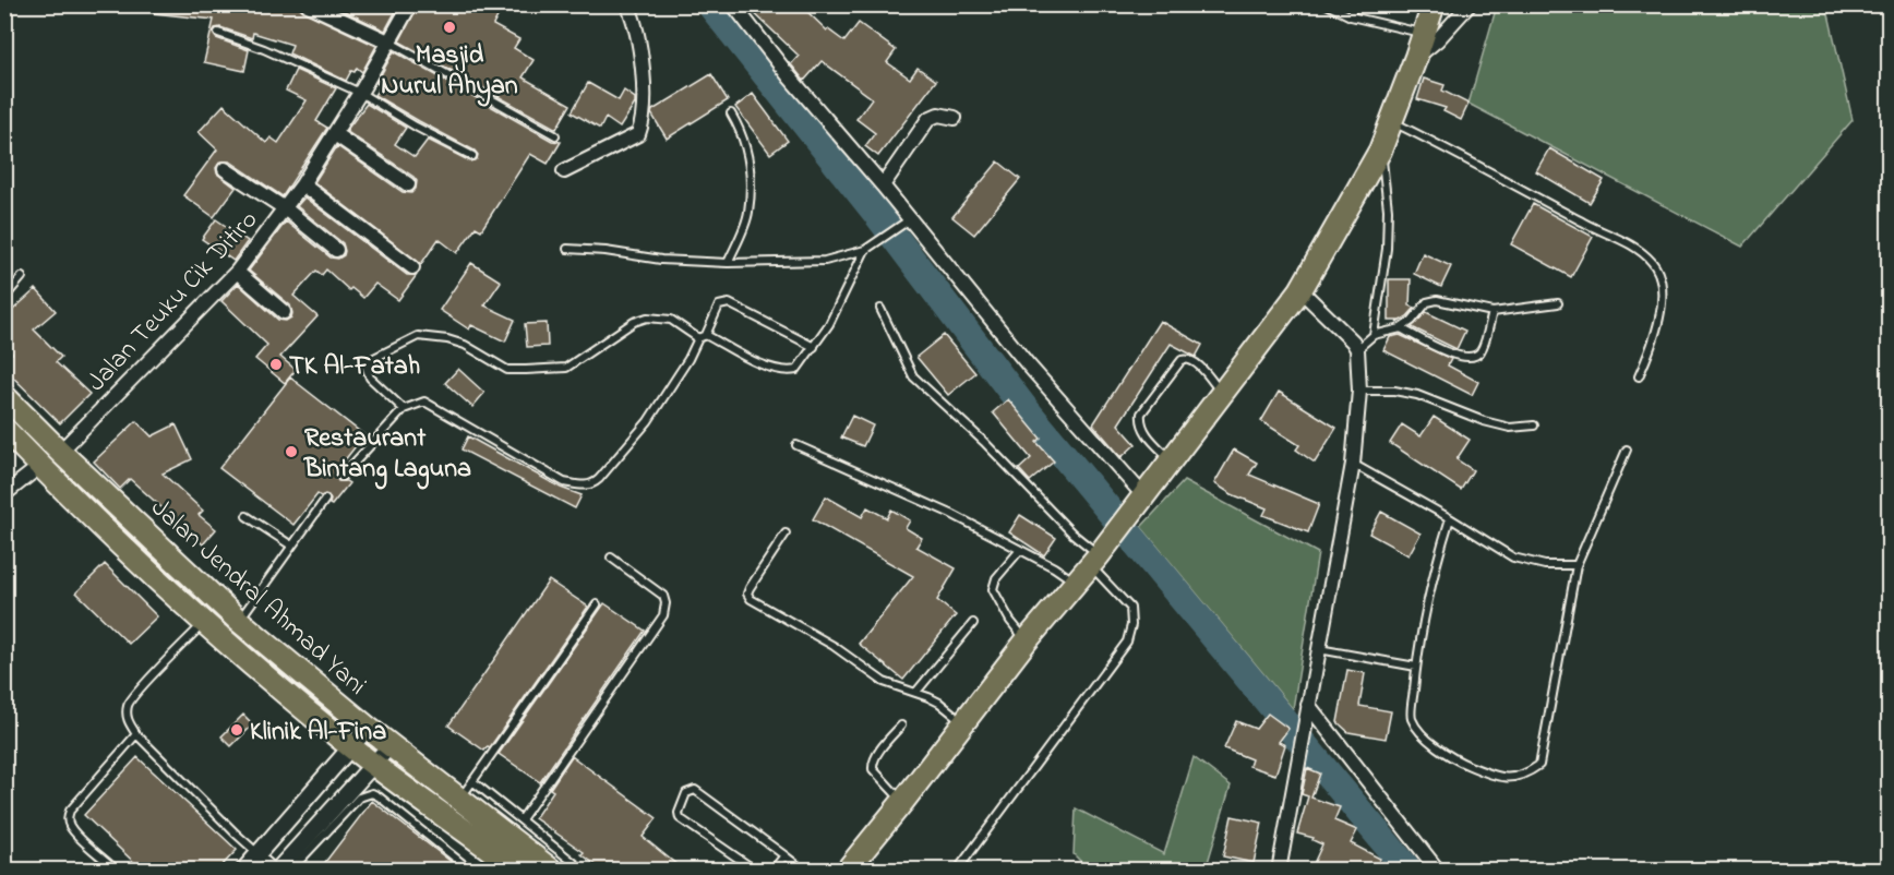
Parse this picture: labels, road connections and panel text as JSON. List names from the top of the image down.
{
  "streets": {
    "highway": ["Jalan Jendral Ahmad Yani"],
    "street": ["Jalan Teuku Cik Ditiro"]
  },
  "crossings": [
    ["Jalan Teuku Cik Ditiro", "Jalan Jendral Ahmad Yani"]
  ],
  "places": [
    "Masjid Nurul Ahyan",
    "TK Al-Fatah",
    "Restaurant Bintang Laguna",
    "Klinik Al-Fina"
  ]
}
